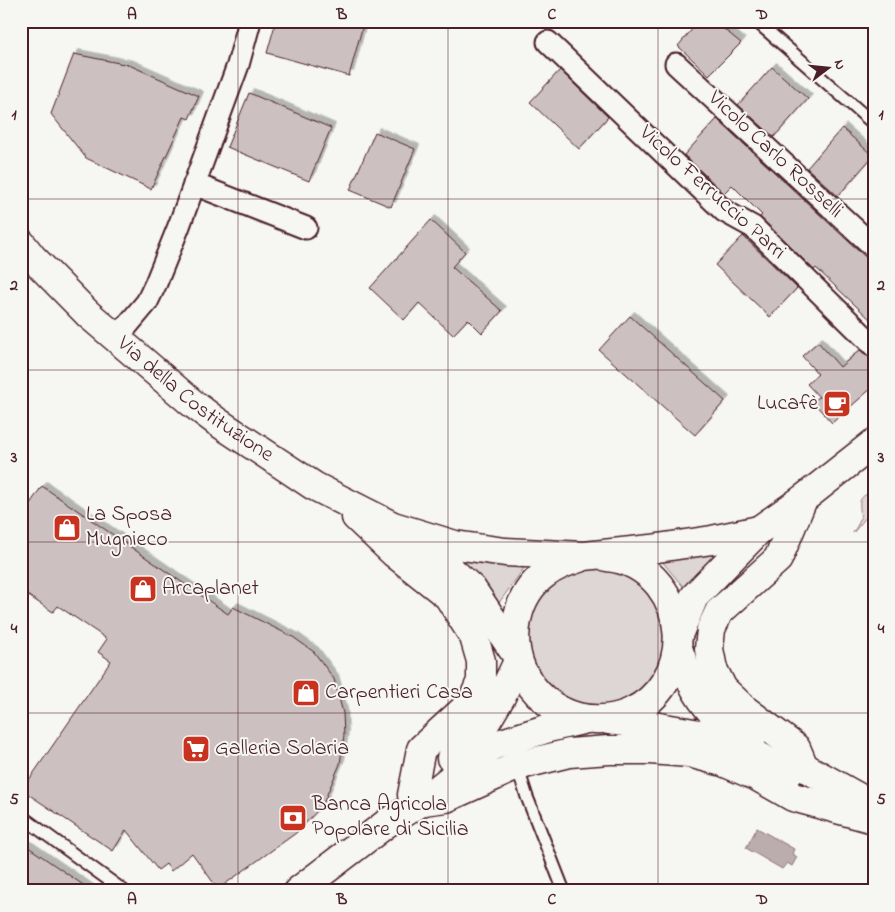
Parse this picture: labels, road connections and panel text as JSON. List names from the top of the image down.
{
  "streets": {
    "street": ["Vicolo Carlo Rosselli", "Vicolo Ferruccio Parri", "Via della Costituzione"]
  },
  "places": {
    "cafe": ["Lucafè"],
    "shop": ["La Sposa Mugnieco", "Arcaplanet", "Carpentieri Casa"],
    "supermarket": ["Galleria Solaria"],
    "bank": ["Banca Agricola Popolare di Sicilia"]
  },
  "north": "right",
  "grid": {
    "columns": [
      "A",
      "B",
      "C",
      "D"
    ],
    "rows": [
      "1",
      "2",
      "3",
      "4",
      "5"
    ]
  }
}
